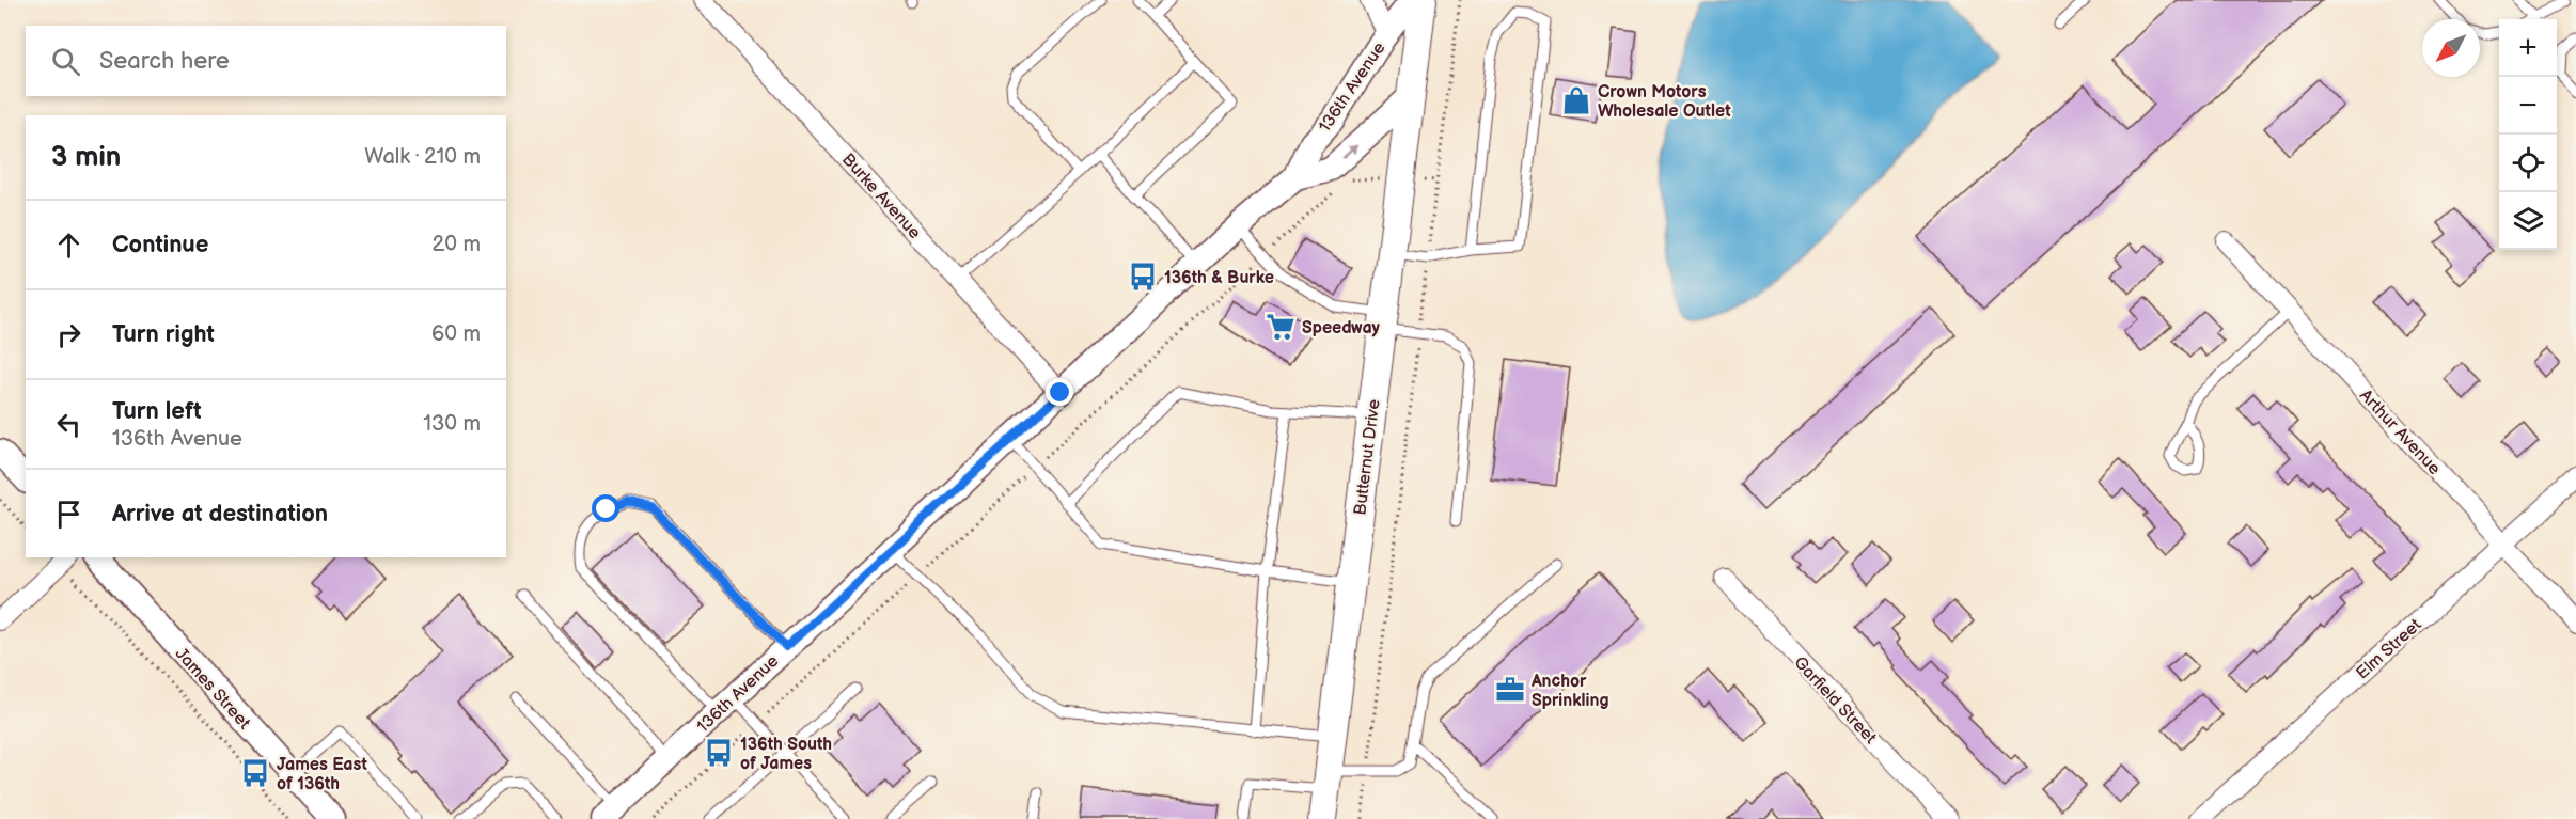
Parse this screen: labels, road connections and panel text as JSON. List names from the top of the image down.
{
  "streets": {
    "main road": ["Butternut Drive"],
    "street": [
      "136th Avenue",
      "Burke Avenue",
      "Arthur Avenue",
      "Elm Street",
      "James Street",
      "Garfield Street"
    ]
  },
  "crossings": [
    ["136th Avenue", "Burke Avenue"],
    ["136th Avenue", "Butternut Drive"],
    ["Arthur Avenue", "Elm Street"]
  ],
  "places": {
    "shop": ["Crown Motors Wholesale Outlet"],
    "bus stop": ["136th & Burke", "136th South of James", "James East of 136th"],
    "supermarket": ["Speedway"],
    "office": ["Anchor Sprinkling"]
  },
  "north": "bottom left",
  "page": {
    "map_buttons": ["+", "−"],
    "search": "Search here",
    "heading": ["3 min", "Walk · 210 m"],
    "list": [
      ["Continue", "20 m"],
      ["Turn right", "60 m"],
      ["Turn left", "136th Avenue", "130 m"],
      "Arrive at destination"
    ]
  }
}
